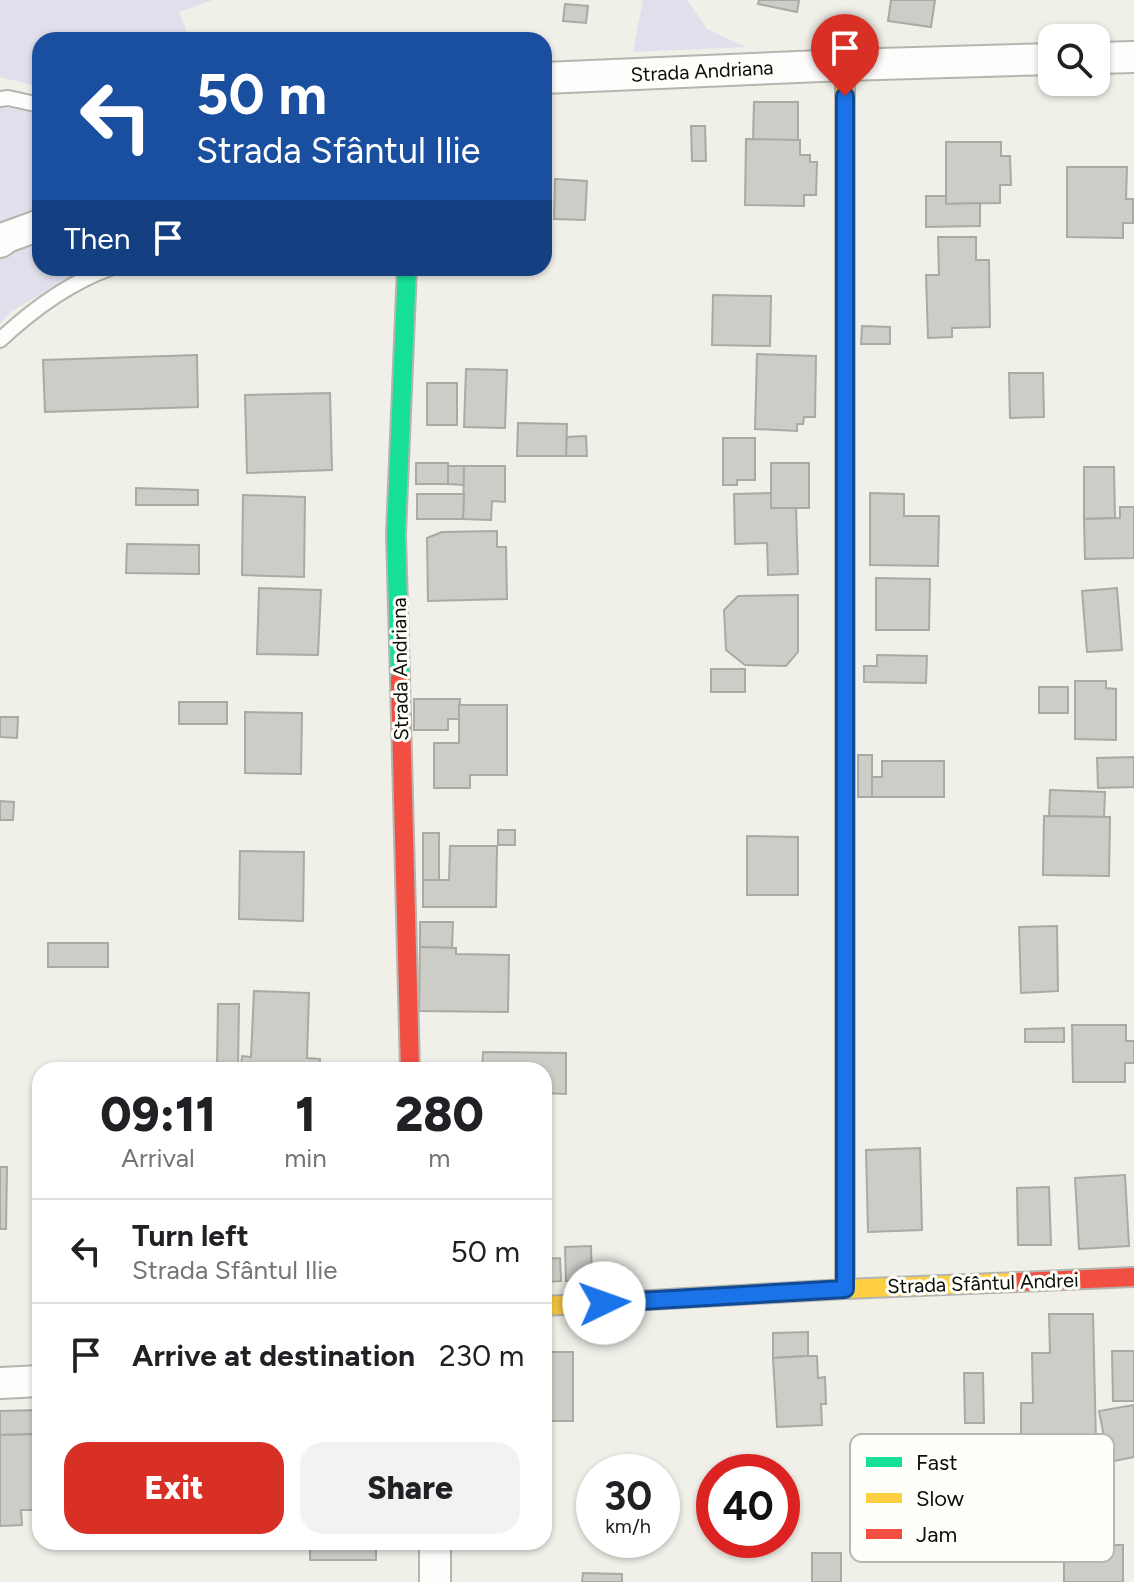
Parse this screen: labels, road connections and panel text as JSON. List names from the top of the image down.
{
  "streets": {
    "street": ["Strada Andriana", "Strada Sfântul Andrei"]
  },
  "legend": ["Fast", "Slow", "Jam"],
  "page": {
    "turn": ["50 m", "Strada Sfântul Ilie"],
    "then": "Then",
    "eta": [
      "09:11",
      "Arrival",
      "1",
      "min",
      "280",
      "m"
    ],
    "list": [
      {
        "name": "Turn left",
        "note": "Strada Sfântul Ilie",
        "value": "50 m"
      },
      {
        "name": "Arrive at destination",
        "value": "230 m"
      }
    ],
    "buttons": ["Exit", "Share"],
    "speed": "30 km/h",
    "limit": "40"
  }
}
